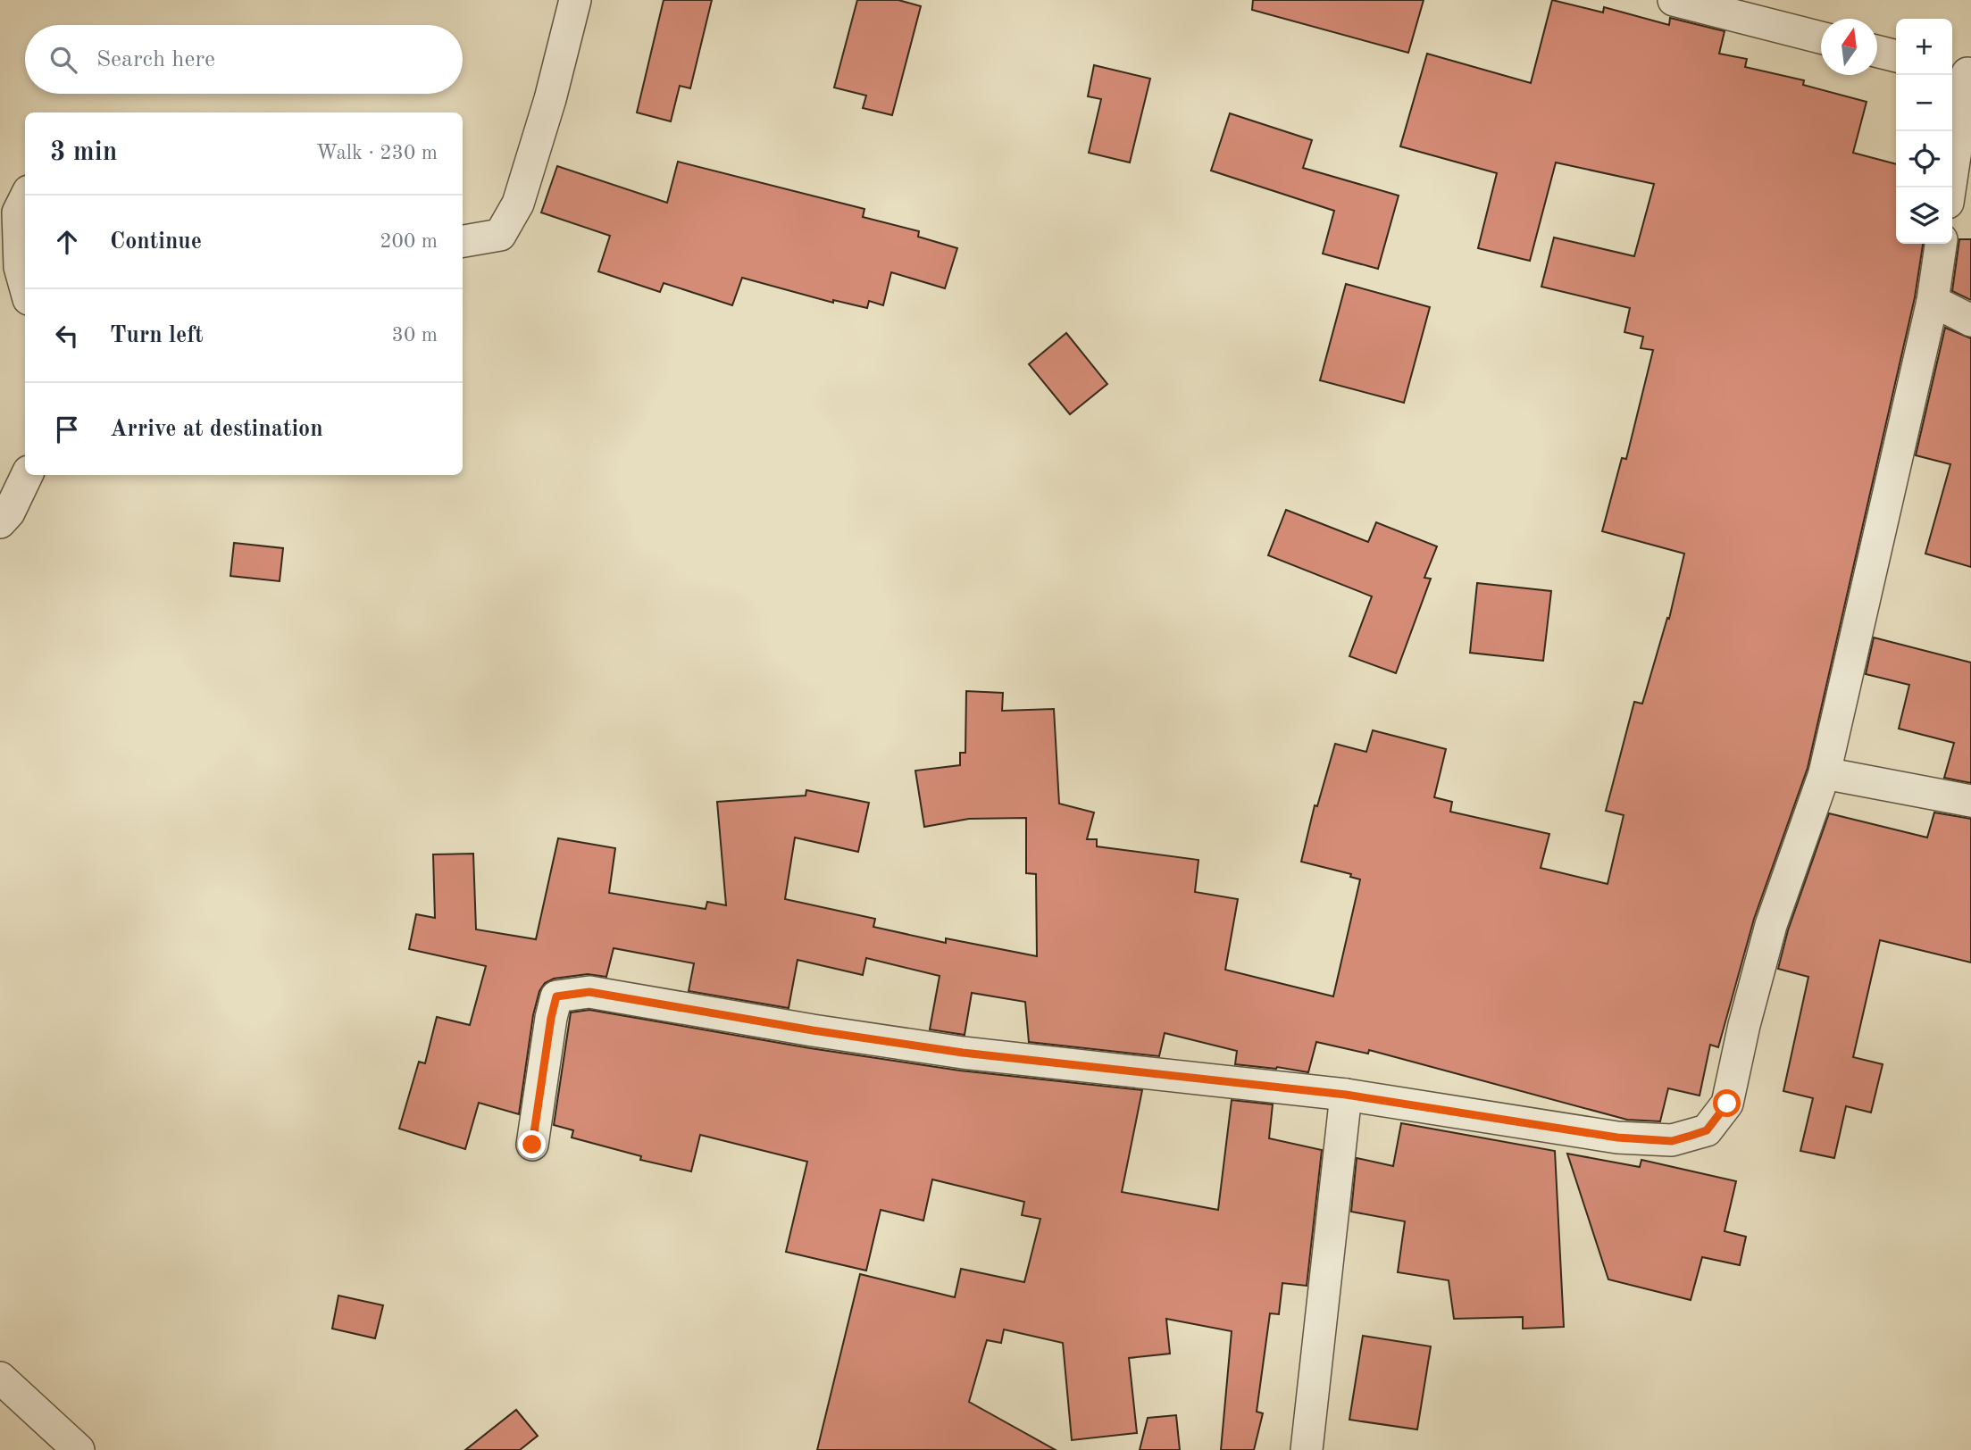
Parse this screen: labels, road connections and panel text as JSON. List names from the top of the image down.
{
  "north": "top",
  "page": {
    "map_buttons": ["+", "−"],
    "search": "Search here",
    "heading": ["3 min", "Walk · 230 m"],
    "list": [
      ["Continue", "200 m"],
      ["Turn left", "30 m"],
      "Arrive at destination"
    ]
  }
}
